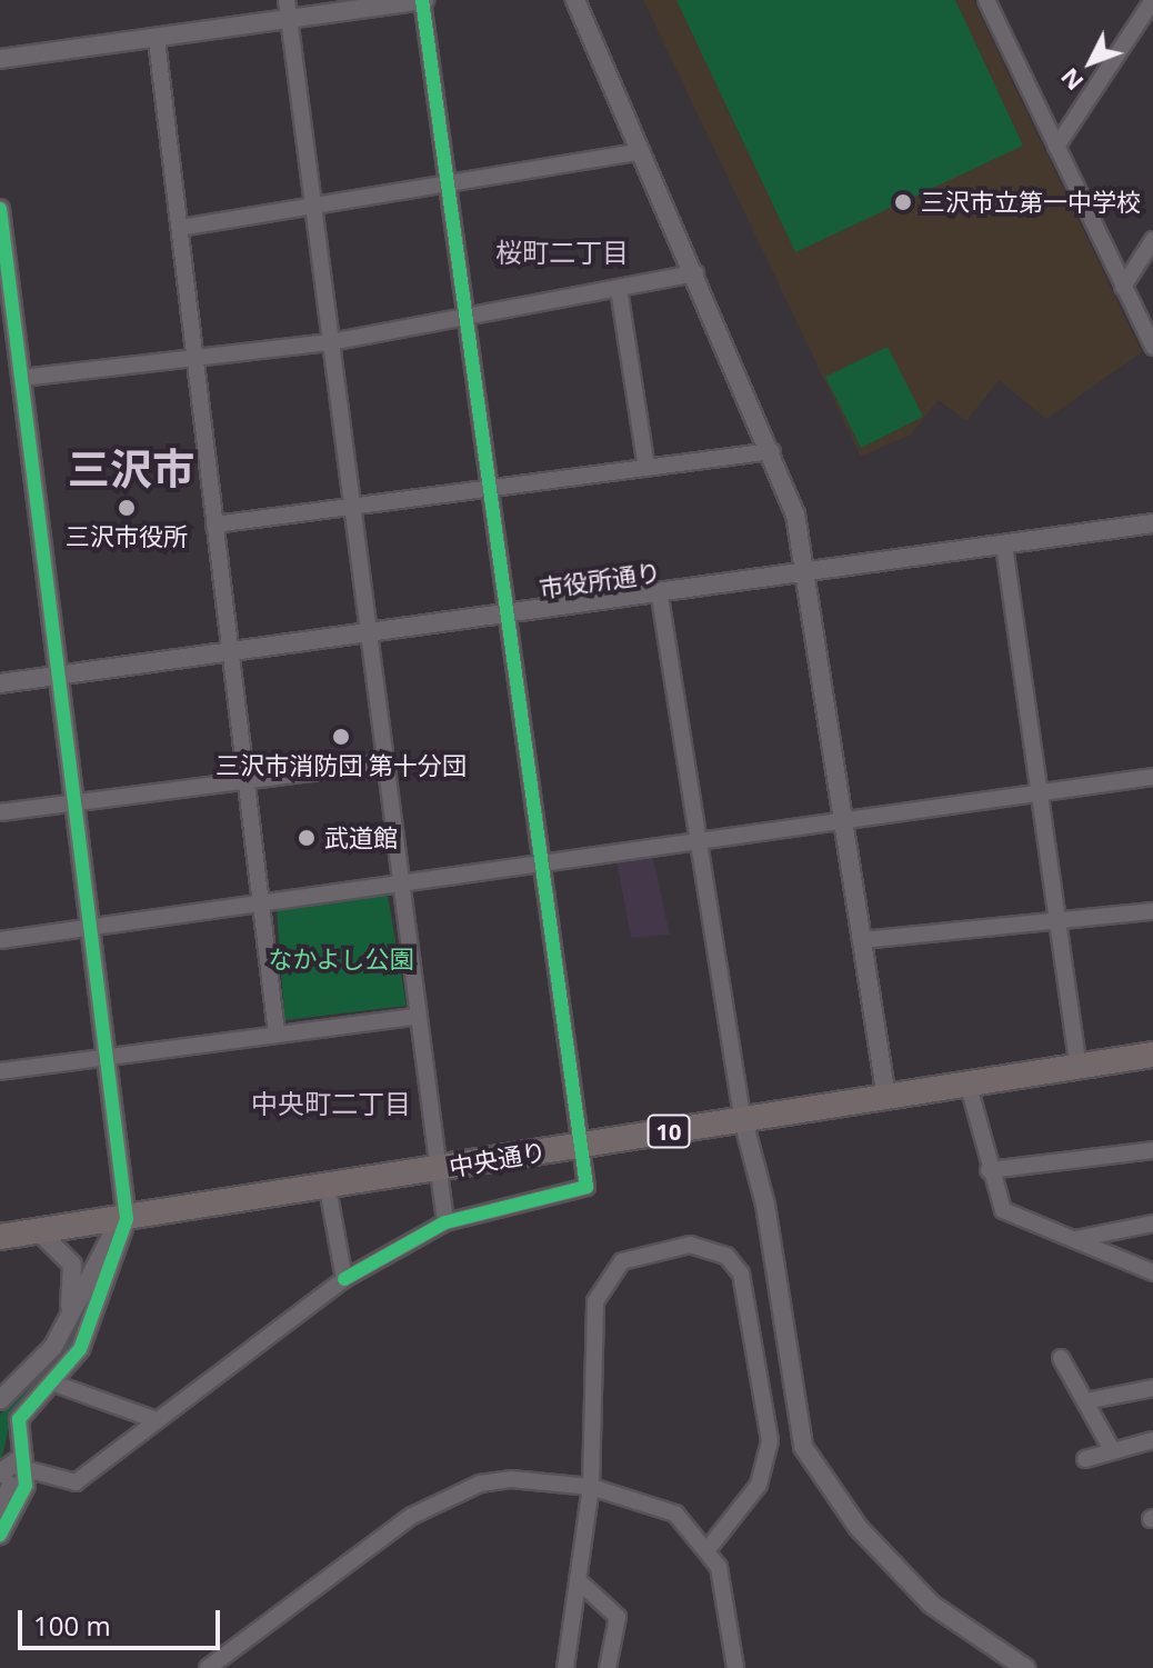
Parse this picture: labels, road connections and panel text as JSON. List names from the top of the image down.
{
  "streets": {
    "main road": ["10", "中央通り"],
    "street": ["市役所通り"]
  },
  "districts": ["桜町二丁目", "三沢市", "中央町二丁目"],
  "parks": ["なかよし公園"],
  "places": [
    "三沢市立第一中学校",
    "三沢市役所",
    "三沢市消防団 第十分団",
    "武道館"
  ],
  "scale_bar": "100 m",
  "north": "bottom left"
}
